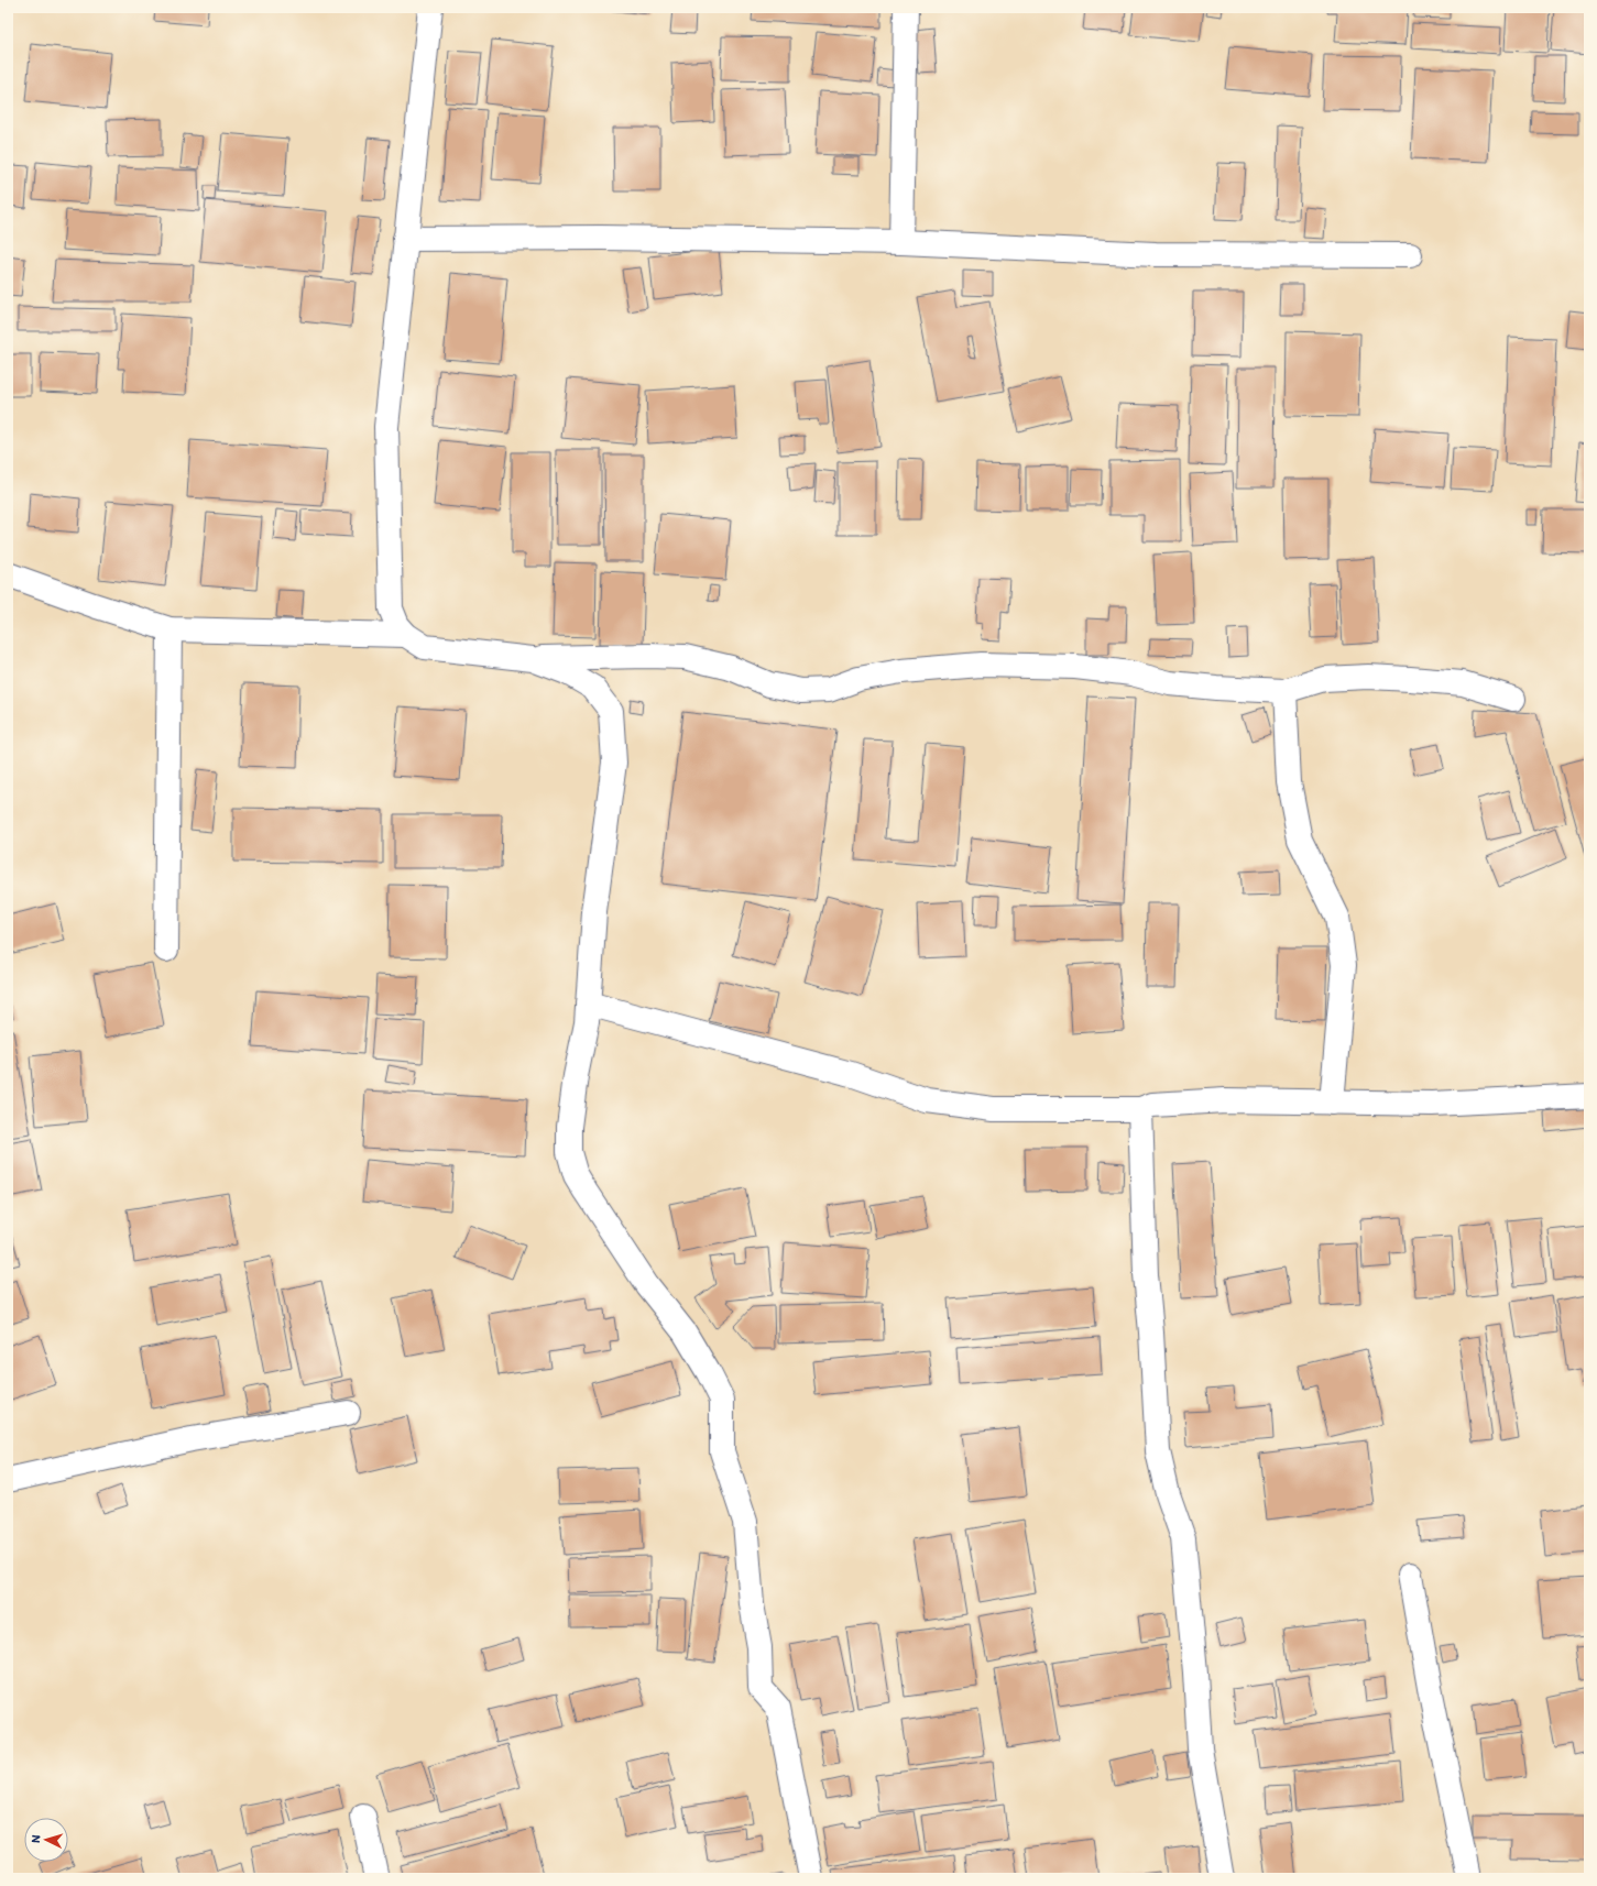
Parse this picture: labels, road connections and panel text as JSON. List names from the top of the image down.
{
  "north": "left"
}
